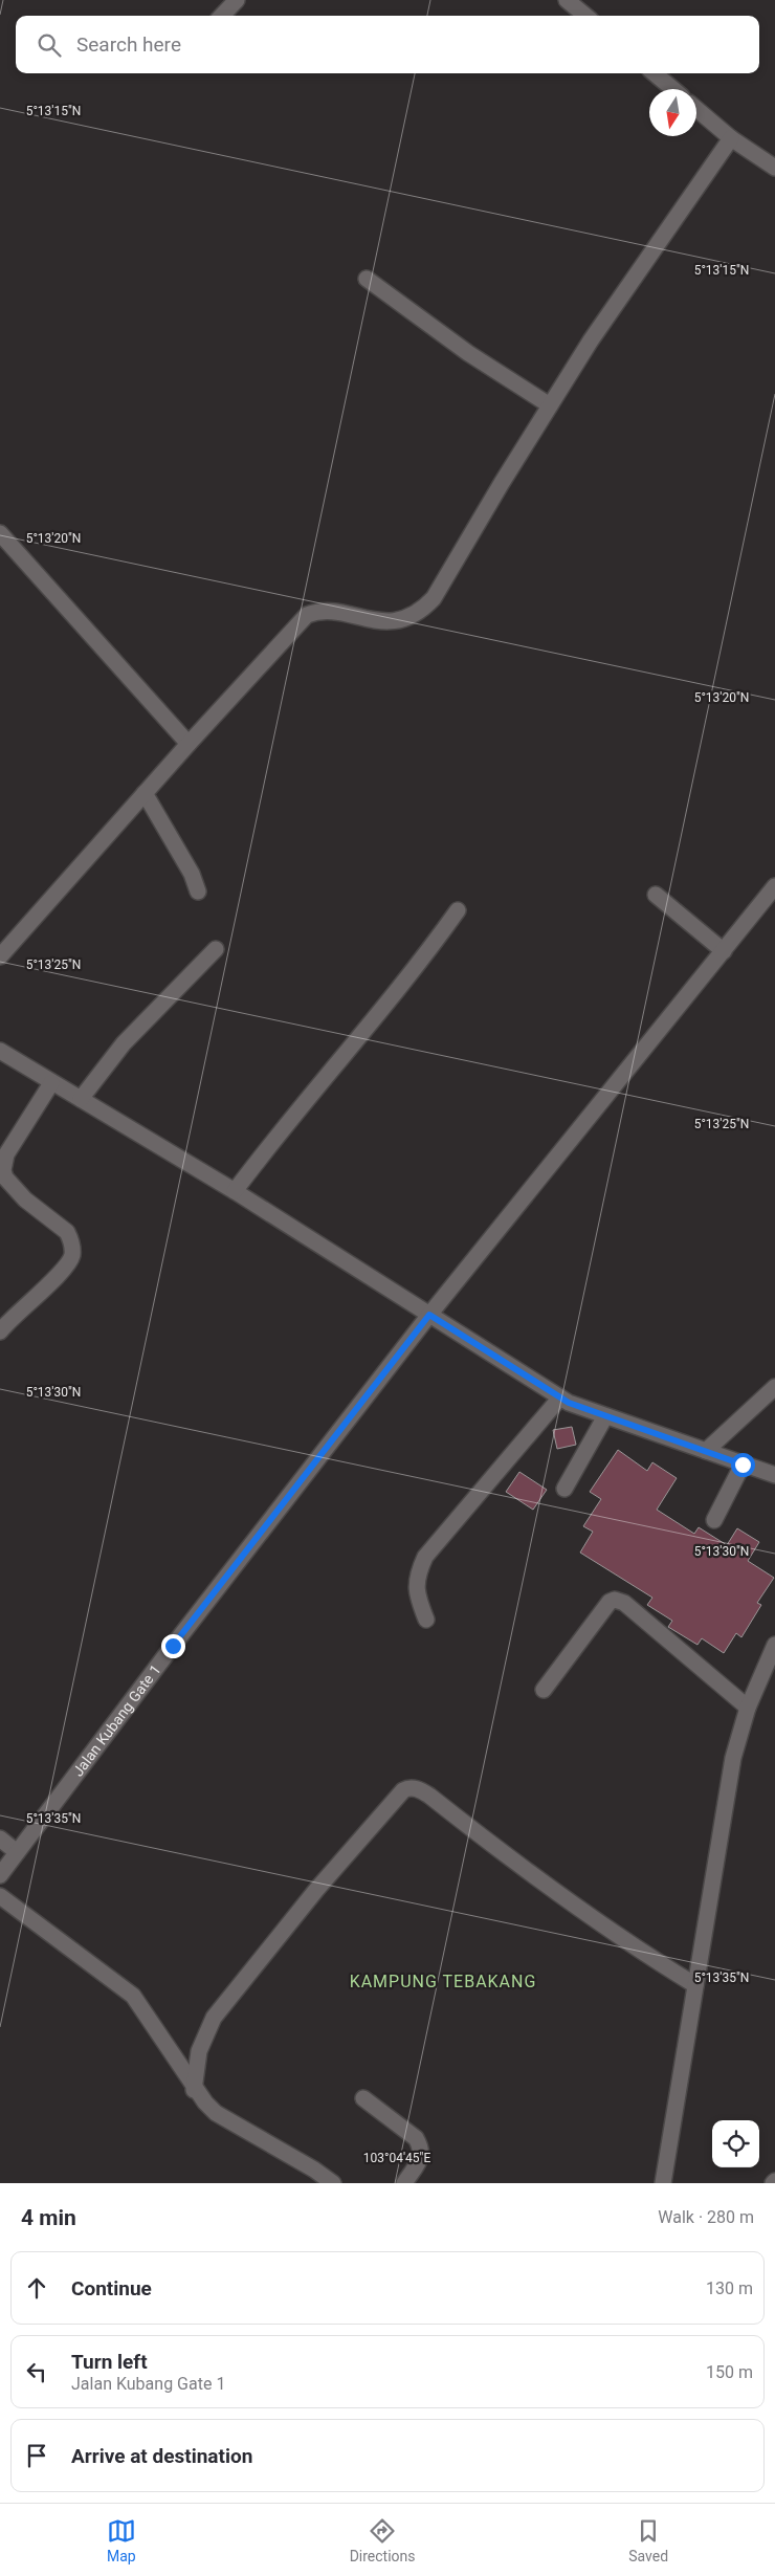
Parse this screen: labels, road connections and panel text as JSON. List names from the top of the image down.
{
  "streets": {
    "street": ["Jalan Kubang Gate 1"]
  },
  "districts": ["KAMPUNG TEBAKANG"],
  "north": "bottom",
  "page": {
    "search": "Search here",
    "heading": ["4 min", "Walk · 280 m"],
    "list": [
      ["Continue", "130 m"],
      ["Turn left", "Jalan Kubang Gate 1", "150 m"],
      "Arrive at destination"
    ],
    "nav": ["Map", "Directions", "Saved"]
  },
  "coordinates": [
    "5°13'15\"N",
    "5°13'20\"N",
    "5°13'25\"N",
    "5°13'30\"N",
    "5°13'35\"N",
    "103°04'45\"E"
  ]
}
